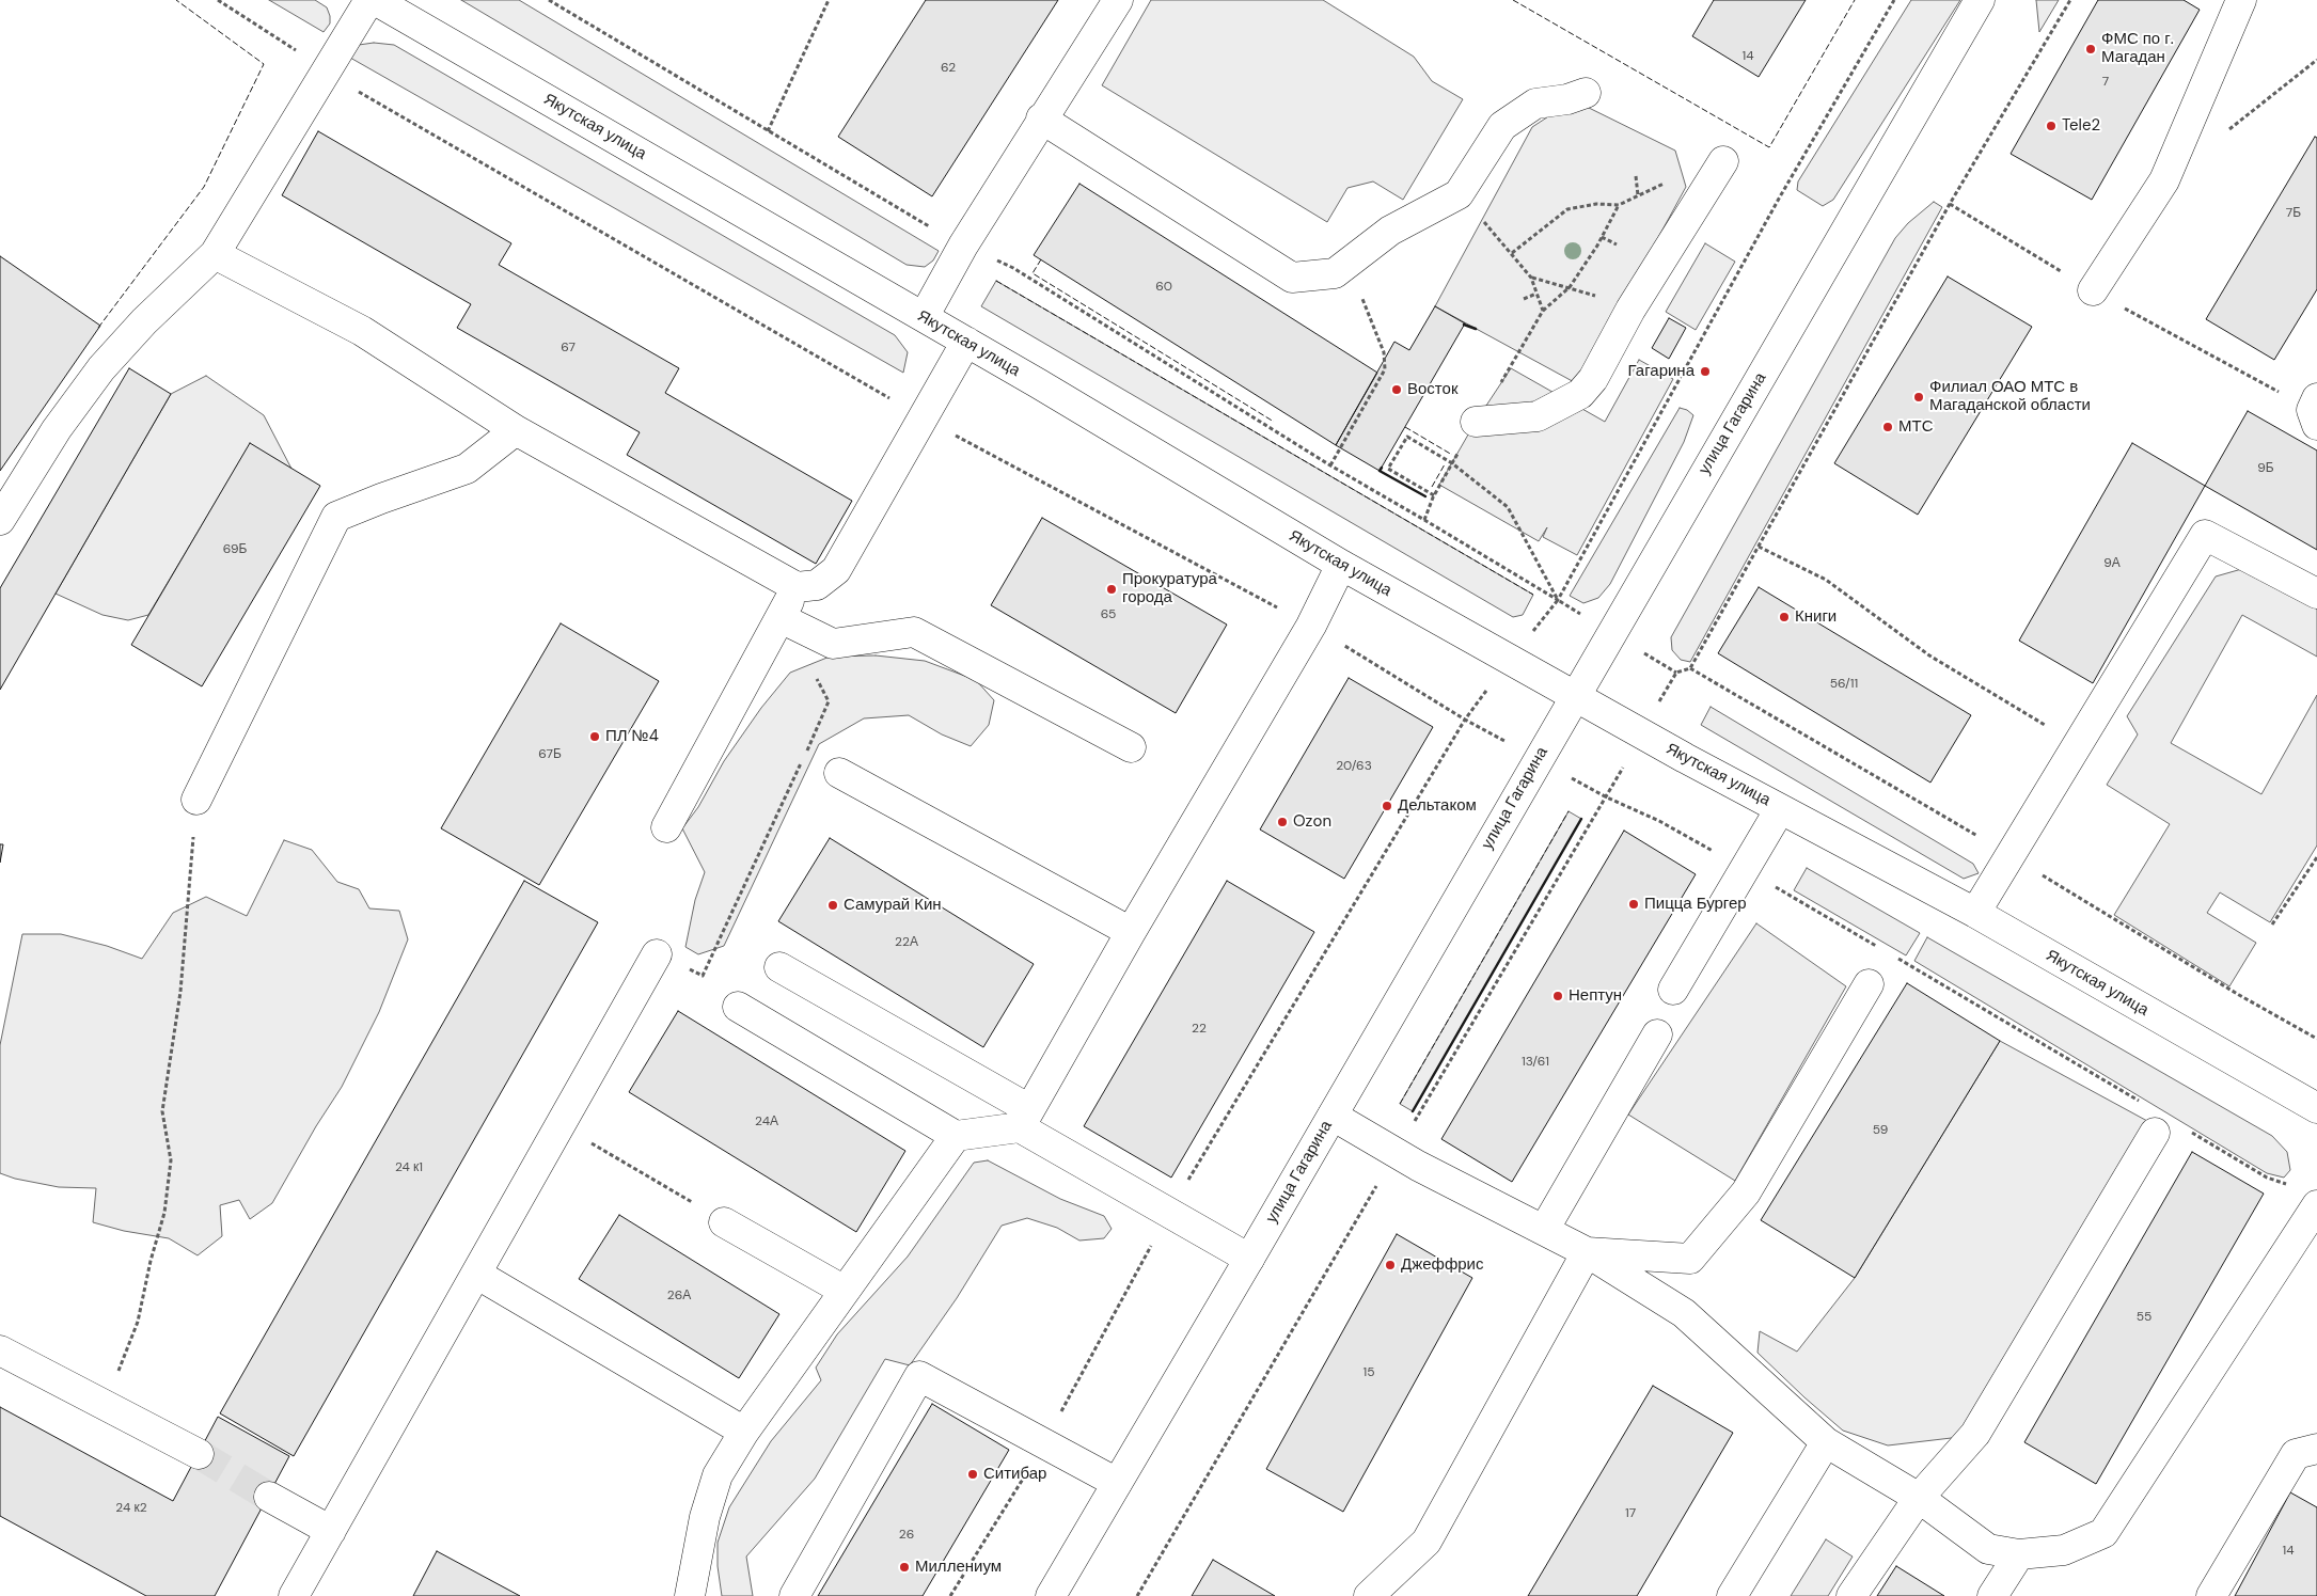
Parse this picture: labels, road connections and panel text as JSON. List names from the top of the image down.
{
  "streets": {
    "street": ["Якутская улица", "улица Гагарина"]
  },
  "crossings": [
    ["Якутская улица", "улица Гагарина"]
  ],
  "places": [
    "ФМС по г. Магадан",
    "Tele2",
    "Гагарина",
    "Восток",
    "Филиал ОАО МТС в Магаданской области",
    "МТС",
    "Прокуратура города",
    "Книги",
    "ПЛ №4",
    "Дельтаком",
    "Ozon",
    "Пицца Бургер",
    "Самурай Кин",
    "Нептун",
    "Джеффрис",
    "Ситибар",
    "Миллениум"
  ],
  "house_numbers": [
    "14",
    "62",
    "7",
    "7Б",
    "60",
    "67",
    "9Б",
    "69Б",
    "9А",
    "65",
    "56/11",
    "67Б",
    "20/63",
    "22А",
    "22",
    "13/61",
    "24А",
    "59",
    "24 к1",
    "26А",
    "55",
    "15",
    "24 к2",
    "17",
    "26",
    "14"
  ]
}
